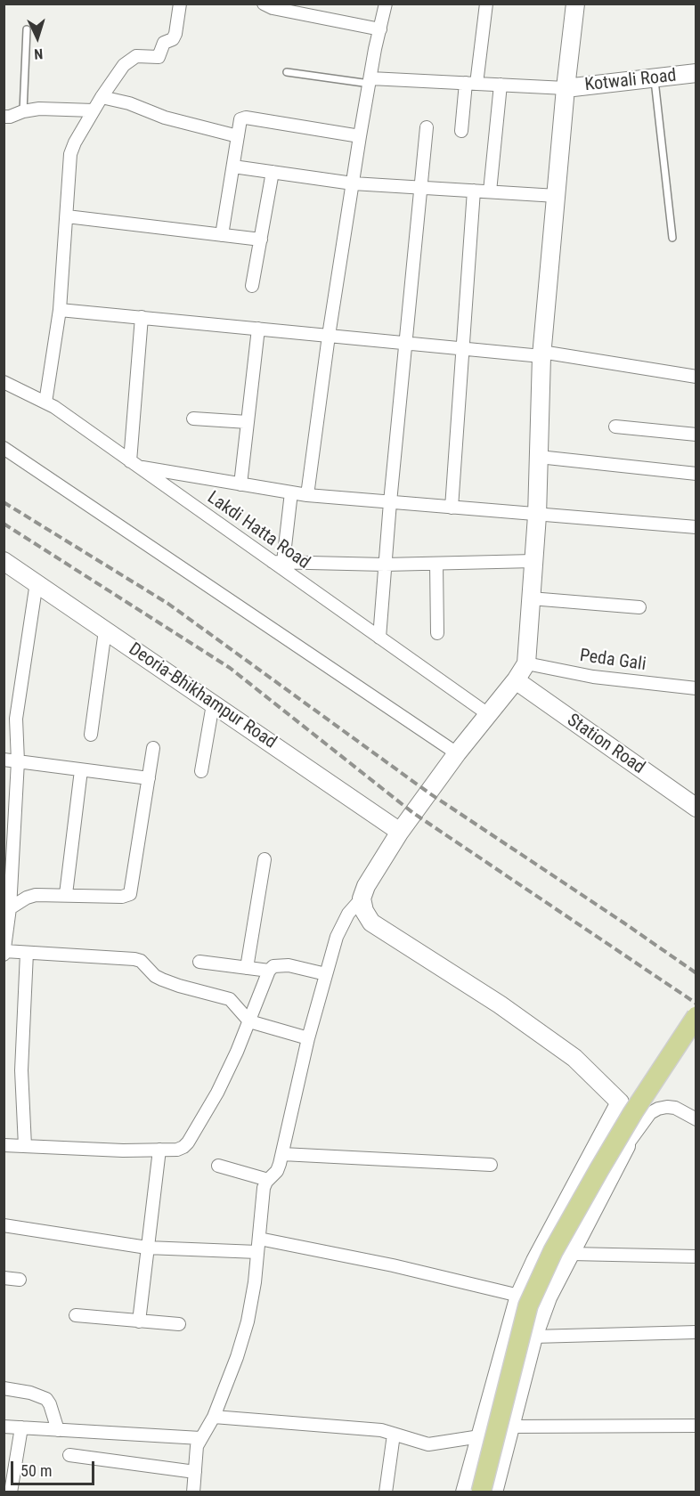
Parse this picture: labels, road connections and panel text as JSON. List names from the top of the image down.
{
  "streets": {
    "main road": ["Kotwali Road", "Deoria-Bhikhampur Road", "Station Road"],
    "street": ["Lakdi Hatta Road", "Peda Gali"]
  },
  "scale_bar": "50 m",
  "north": "bottom"
}
